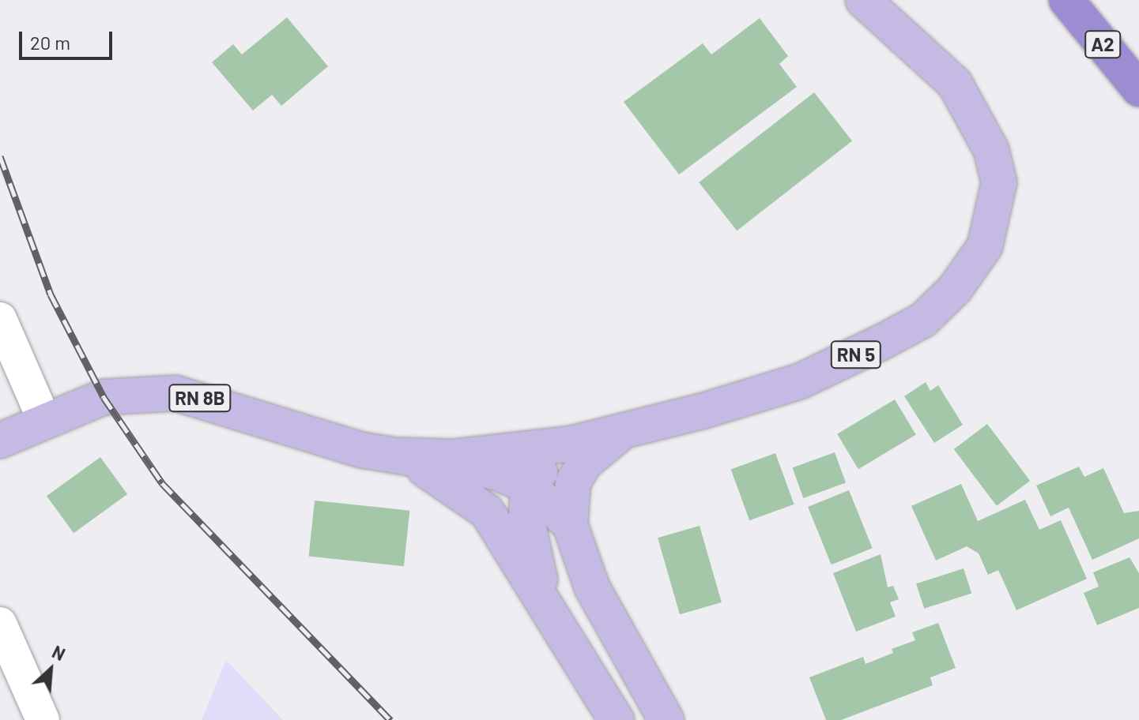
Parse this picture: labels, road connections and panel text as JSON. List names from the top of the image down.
{
  "streets": {
    "highway": ["A2"],
    "main road": ["RN 5", "RN 8B"]
  },
  "crossings": [
    ["RN 5", "RN 8B"]
  ],
  "scale_bar": "20 m",
  "north": "top right"
}
